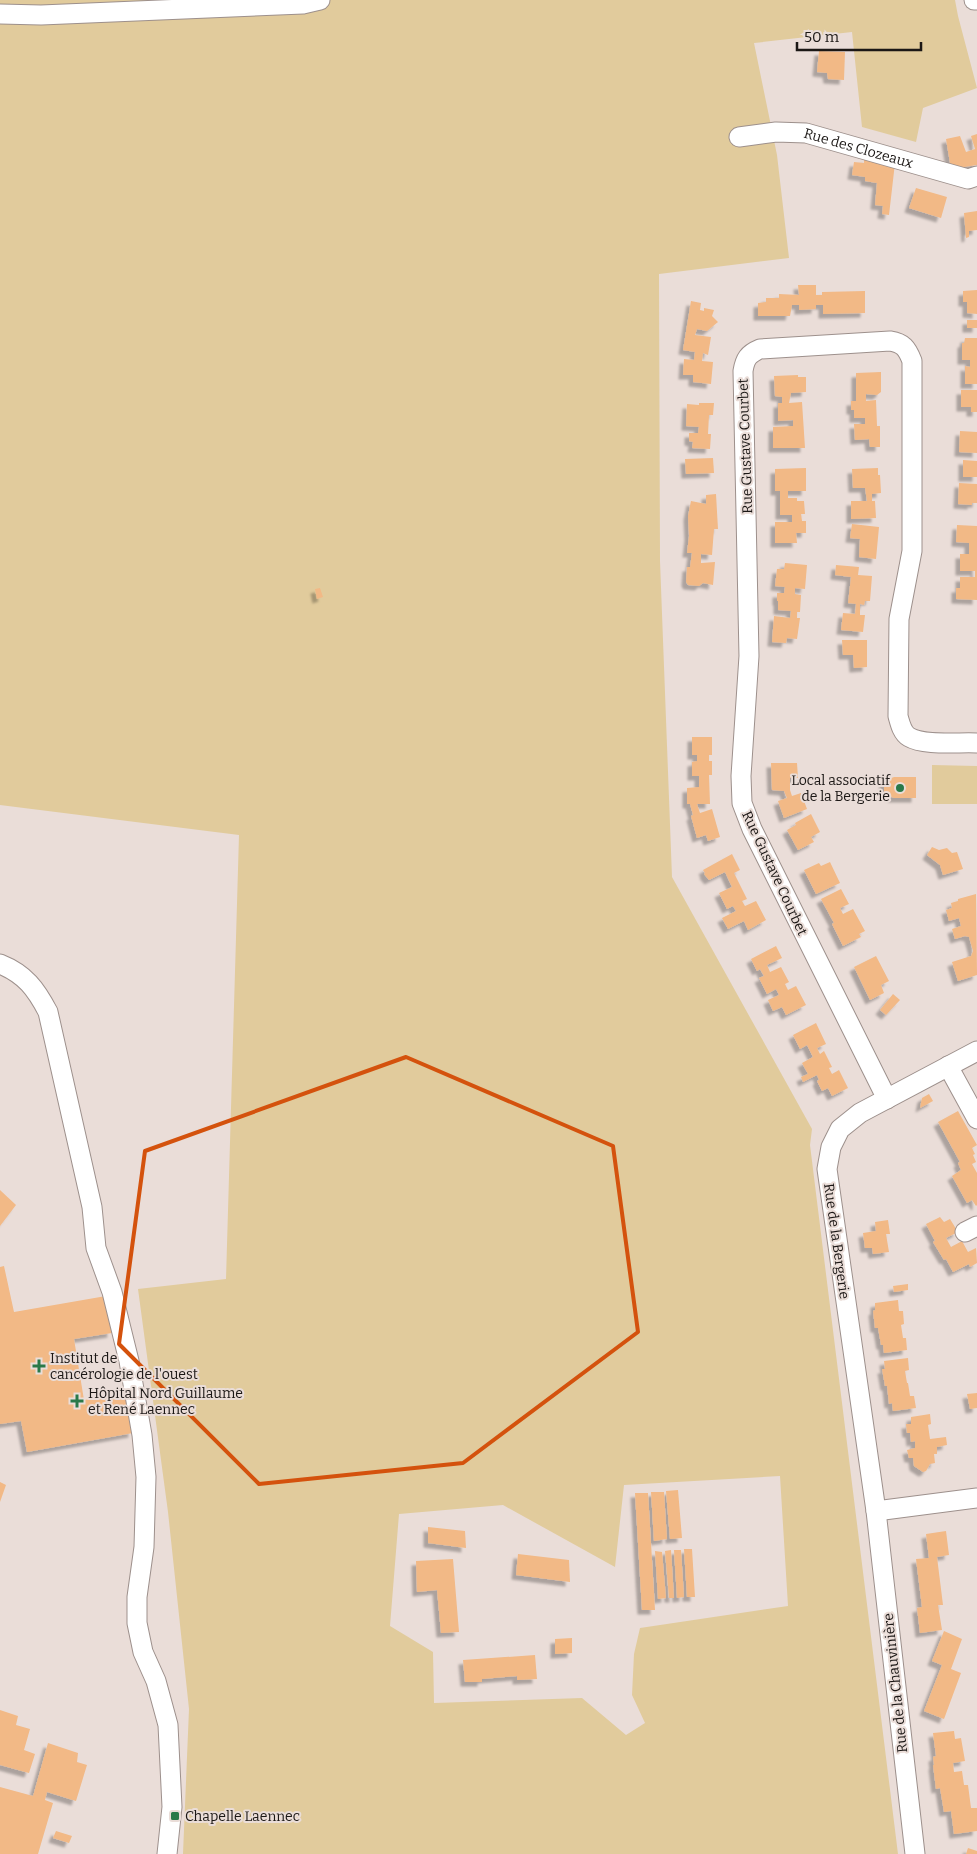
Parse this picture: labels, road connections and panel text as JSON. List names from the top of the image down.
{
  "streets": {
    "street": [
      "Rue des Clozeaux",
      "Rue Gustave Courbet",
      "Rue de la Bergerie",
      "Rue de la Chauvinière"
    ]
  },
  "crossings": [
    ["Rue Gustave Courbet", "Rue de la Bergerie"],
    ["Rue de la Bergerie", "Rue de la Chauvinière"]
  ],
  "places": {
    "other": ["Local associatif de la Bergerie"],
    "health": ["Institut de cancérologie de l'ouest", "Hôpital Nord Guillaume et René Laennec"],
    "transit": ["Chapelle Laennec"]
  },
  "scale_bar": "50 m"
}
